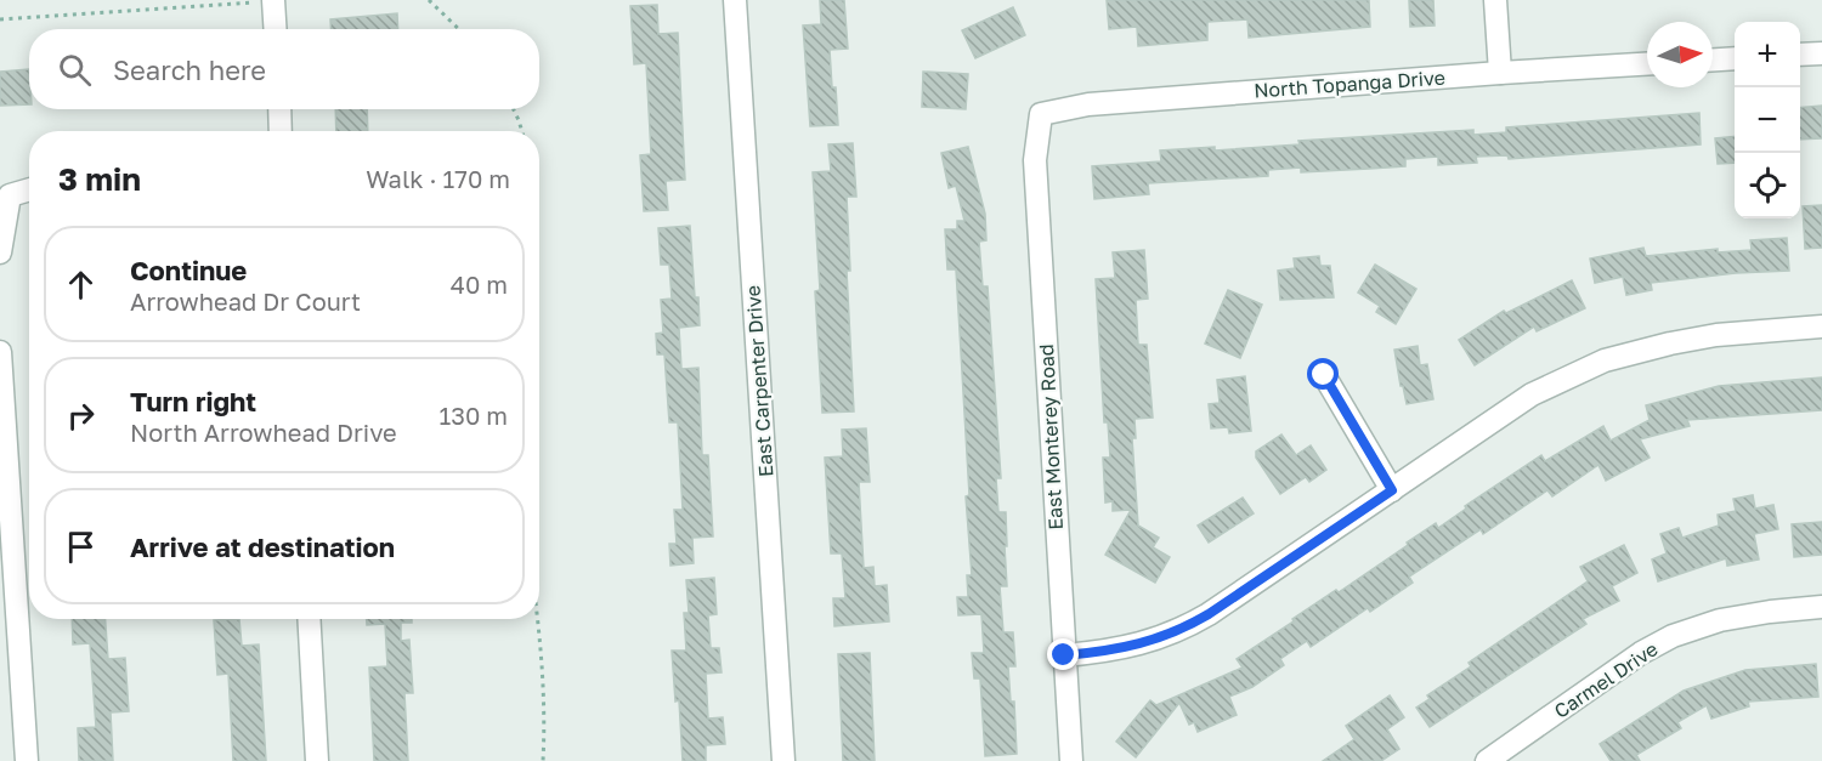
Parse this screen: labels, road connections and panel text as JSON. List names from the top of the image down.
{
  "streets": {
    "street": [
      "North Topanga Drive",
      "East Carpenter Drive",
      "East Monterey Road",
      "Carmel Drive"
    ]
  },
  "crossings": [
    ["North Topanga Drive", "East Monterey Road"]
  ],
  "north": "right",
  "page": {
    "map_buttons": ["+", "−"],
    "search": "Search here",
    "heading": ["3 min", "Walk · 170 m"],
    "list": [
      ["Continue", "Arrowhead Dr Court", "40 m"],
      ["Turn right", "North Arrowhead Drive", "130 m"],
      "Arrive at destination"
    ]
  }
}
